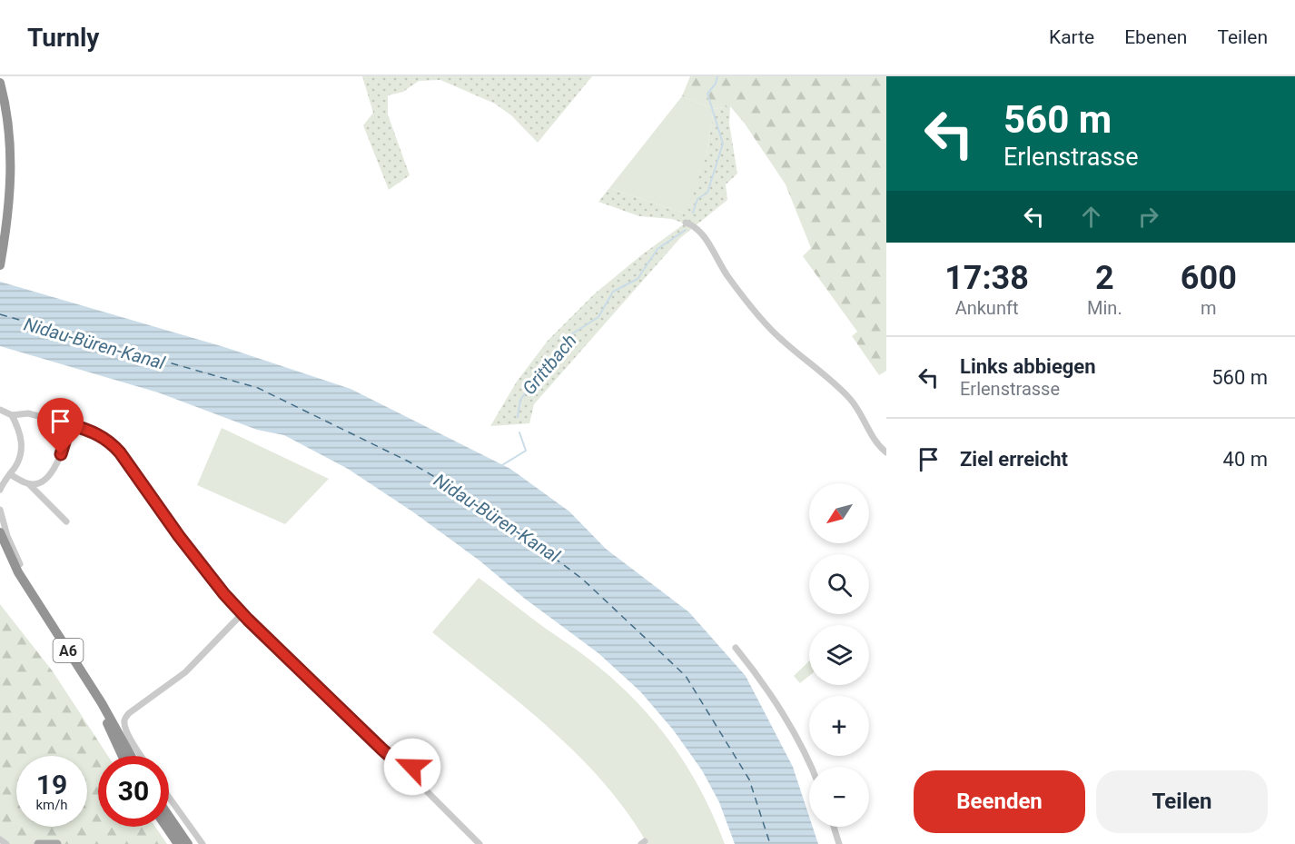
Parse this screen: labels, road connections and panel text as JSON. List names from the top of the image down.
{
  "streets": {
    "highway": ["A6"]
  },
  "water": ["Nidau-Büren-Kanal", "Grittbach"],
  "north": "bottom left",
  "page": {
    "header": "Turnly",
    "nav": ["Karte", "Ebenen", "Teilen"],
    "turn": ["560 m", "Erlenstrasse"],
    "eta": [
      "17:38",
      "Ankunft",
      "2",
      "Min.",
      "600",
      "m"
    ],
    "list": [
      {
        "name": "Links abbiegen",
        "note": "Erlenstrasse",
        "value": "560 m"
      },
      {
        "name": "Ziel erreicht",
        "value": "40 m"
      }
    ],
    "map_buttons": ["+", "−"],
    "speed": "19 km/h",
    "limit": "30",
    "buttons": ["Beenden", "Teilen"]
  }
}
